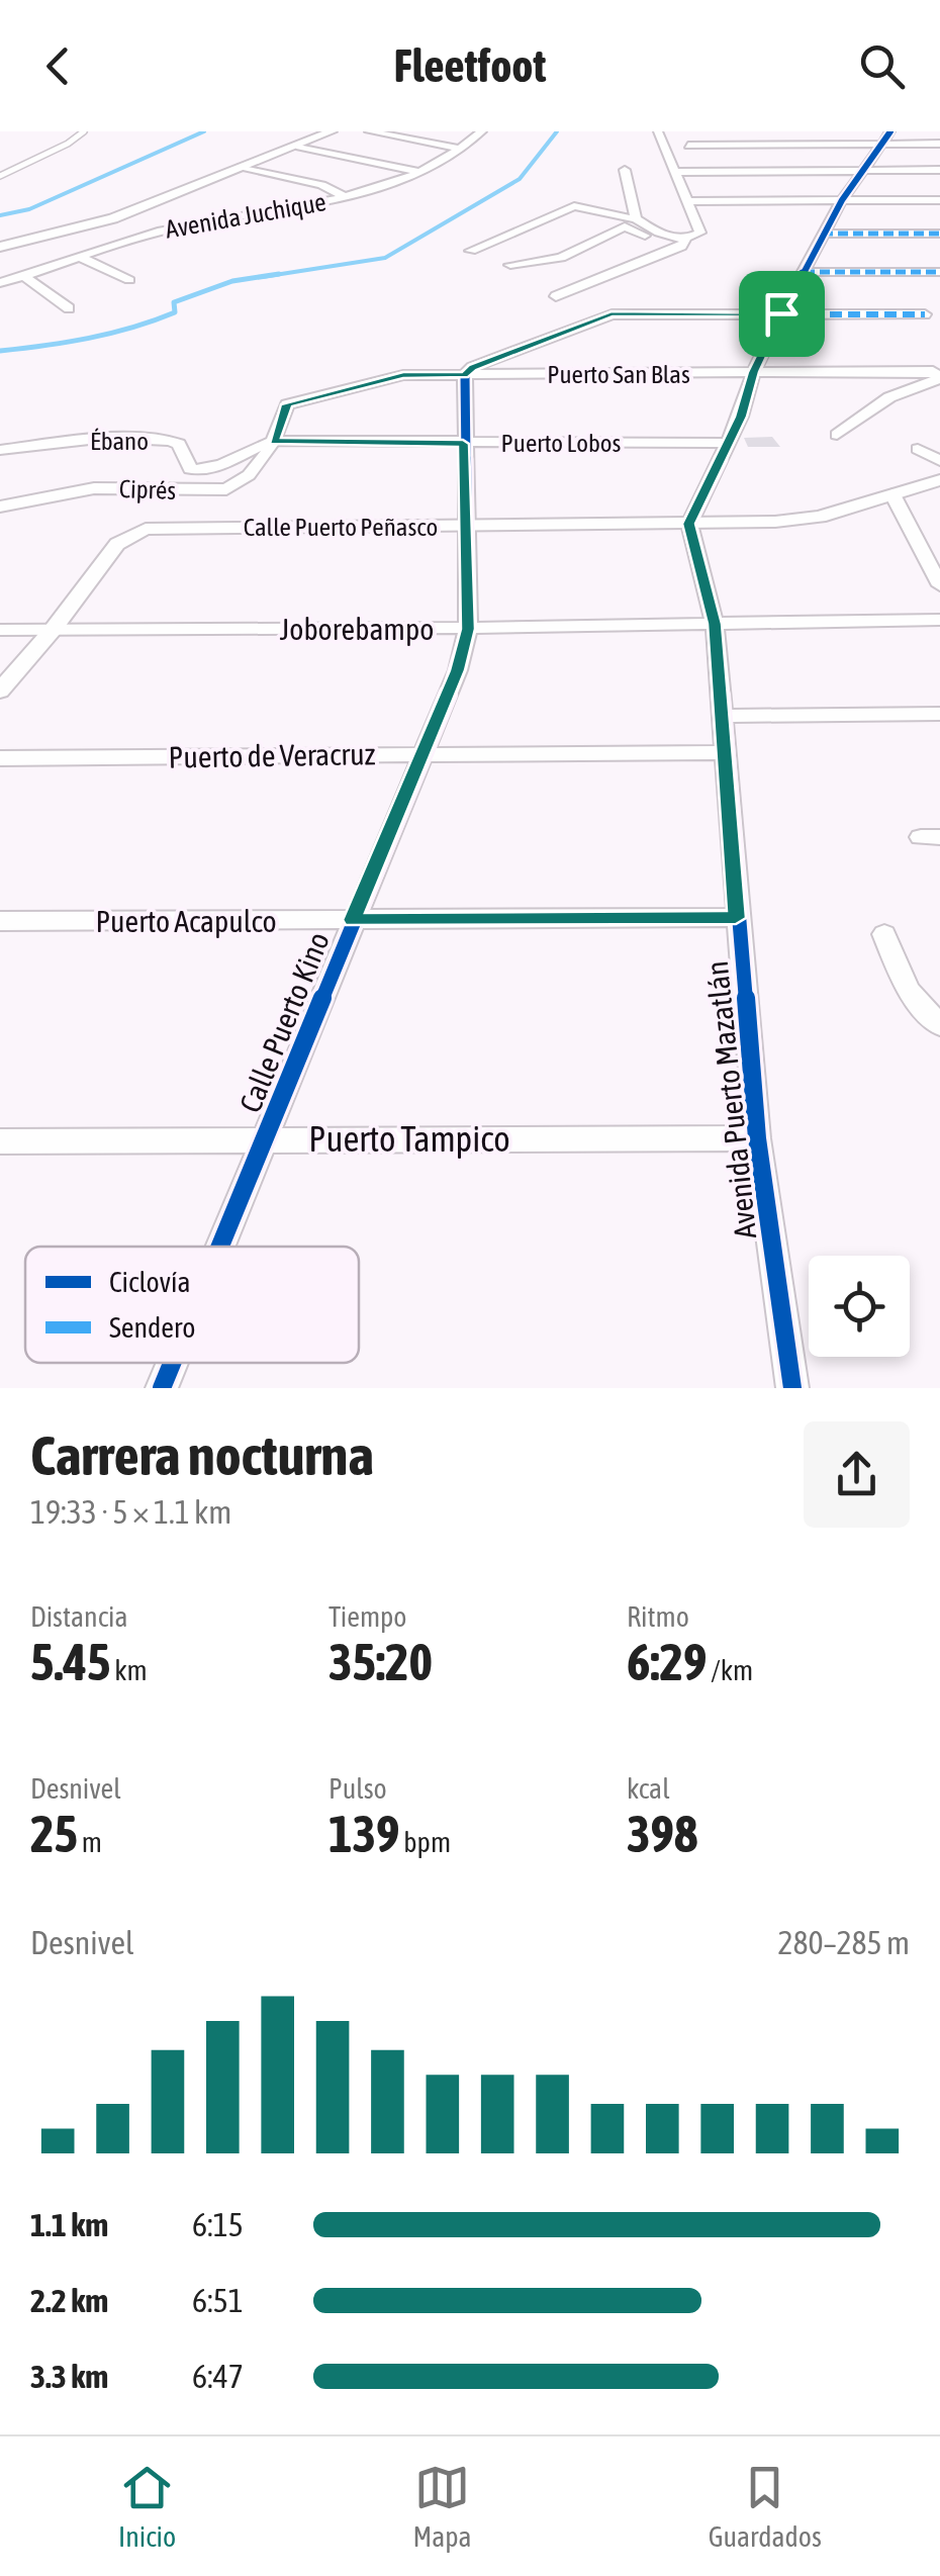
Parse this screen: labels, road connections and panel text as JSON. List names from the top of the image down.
{
  "streets": {
    "street": [
      "Avenida Juchique",
      "Puerto San Blas",
      "Ébano",
      "Puerto Lobos",
      "Ciprés",
      "Calle Puerto Peñasco",
      "Joborebampo",
      "Puerto de Veracruz",
      "Puerto Acapulco",
      "Calle Puerto Kino",
      "Avenida Puerto Mazatlán",
      "Puerto Tampico"
    ]
  },
  "crossings": [
    ["Puerto San Blas", "Ébano"],
    ["Puerto San Blas", "Puerto Lobos"],
    ["Puerto San Blas", "Ciprés"],
    ["Puerto San Blas", "Calle Puerto Kino"],
    ["Ébano", "Puerto Lobos"],
    ["Ébano", "Ciprés"],
    ["Puerto Lobos", "Ciprés"],
    ["Puerto Lobos", "Calle Puerto Kino"],
    ["Calle Puerto Peñasco", "Joborebampo"],
    ["Calle Puerto Peñasco", "Calle Puerto Kino"],
    ["Calle Puerto Peñasco", "Avenida Puerto Mazatlán"],
    ["Joborebampo", "Calle Puerto Kino"],
    ["Joborebampo", "Avenida Puerto Mazatlán"],
    ["Puerto de Veracruz", "Calle Puerto Kino"],
    ["Puerto de Veracruz", "Avenida Puerto Mazatlán"],
    ["Puerto Acapulco", "Calle Puerto Kino"],
    ["Puerto Acapulco", "Avenida Puerto Mazatlán"],
    ["Calle Puerto Kino", "Puerto Tampico"],
    ["Avenida Puerto Mazatlán", "Puerto Tampico"]
  ],
  "legend": ["Ciclovía", "Sendero"],
  "page": {
    "header": "Fleetfoot",
    "heading": ["Carrera nocturna", "19:33 · 5 × 1.1 km"],
    "stats": [
      ["Distancia", "5.45 km"],
      ["Tiempo", "35:20"],
      ["Ritmo", "6:29 /km"],
      ["Desnivel", "25 m"],
      ["Pulso", "139 bpm"],
      ["kcal", "398"]
    ],
    "chart": ["Desnivel", "280–285 m"],
    "list": [
      {
        "name": "1.1 km",
        "note": "6:15"
      },
      {
        "name": "2.2 km",
        "note": "6:51"
      },
      {
        "name": "3.3 km",
        "note": "6:47"
      }
    ],
    "tabs": ["Inicio", "Mapa", "Guardados"]
  }
}
